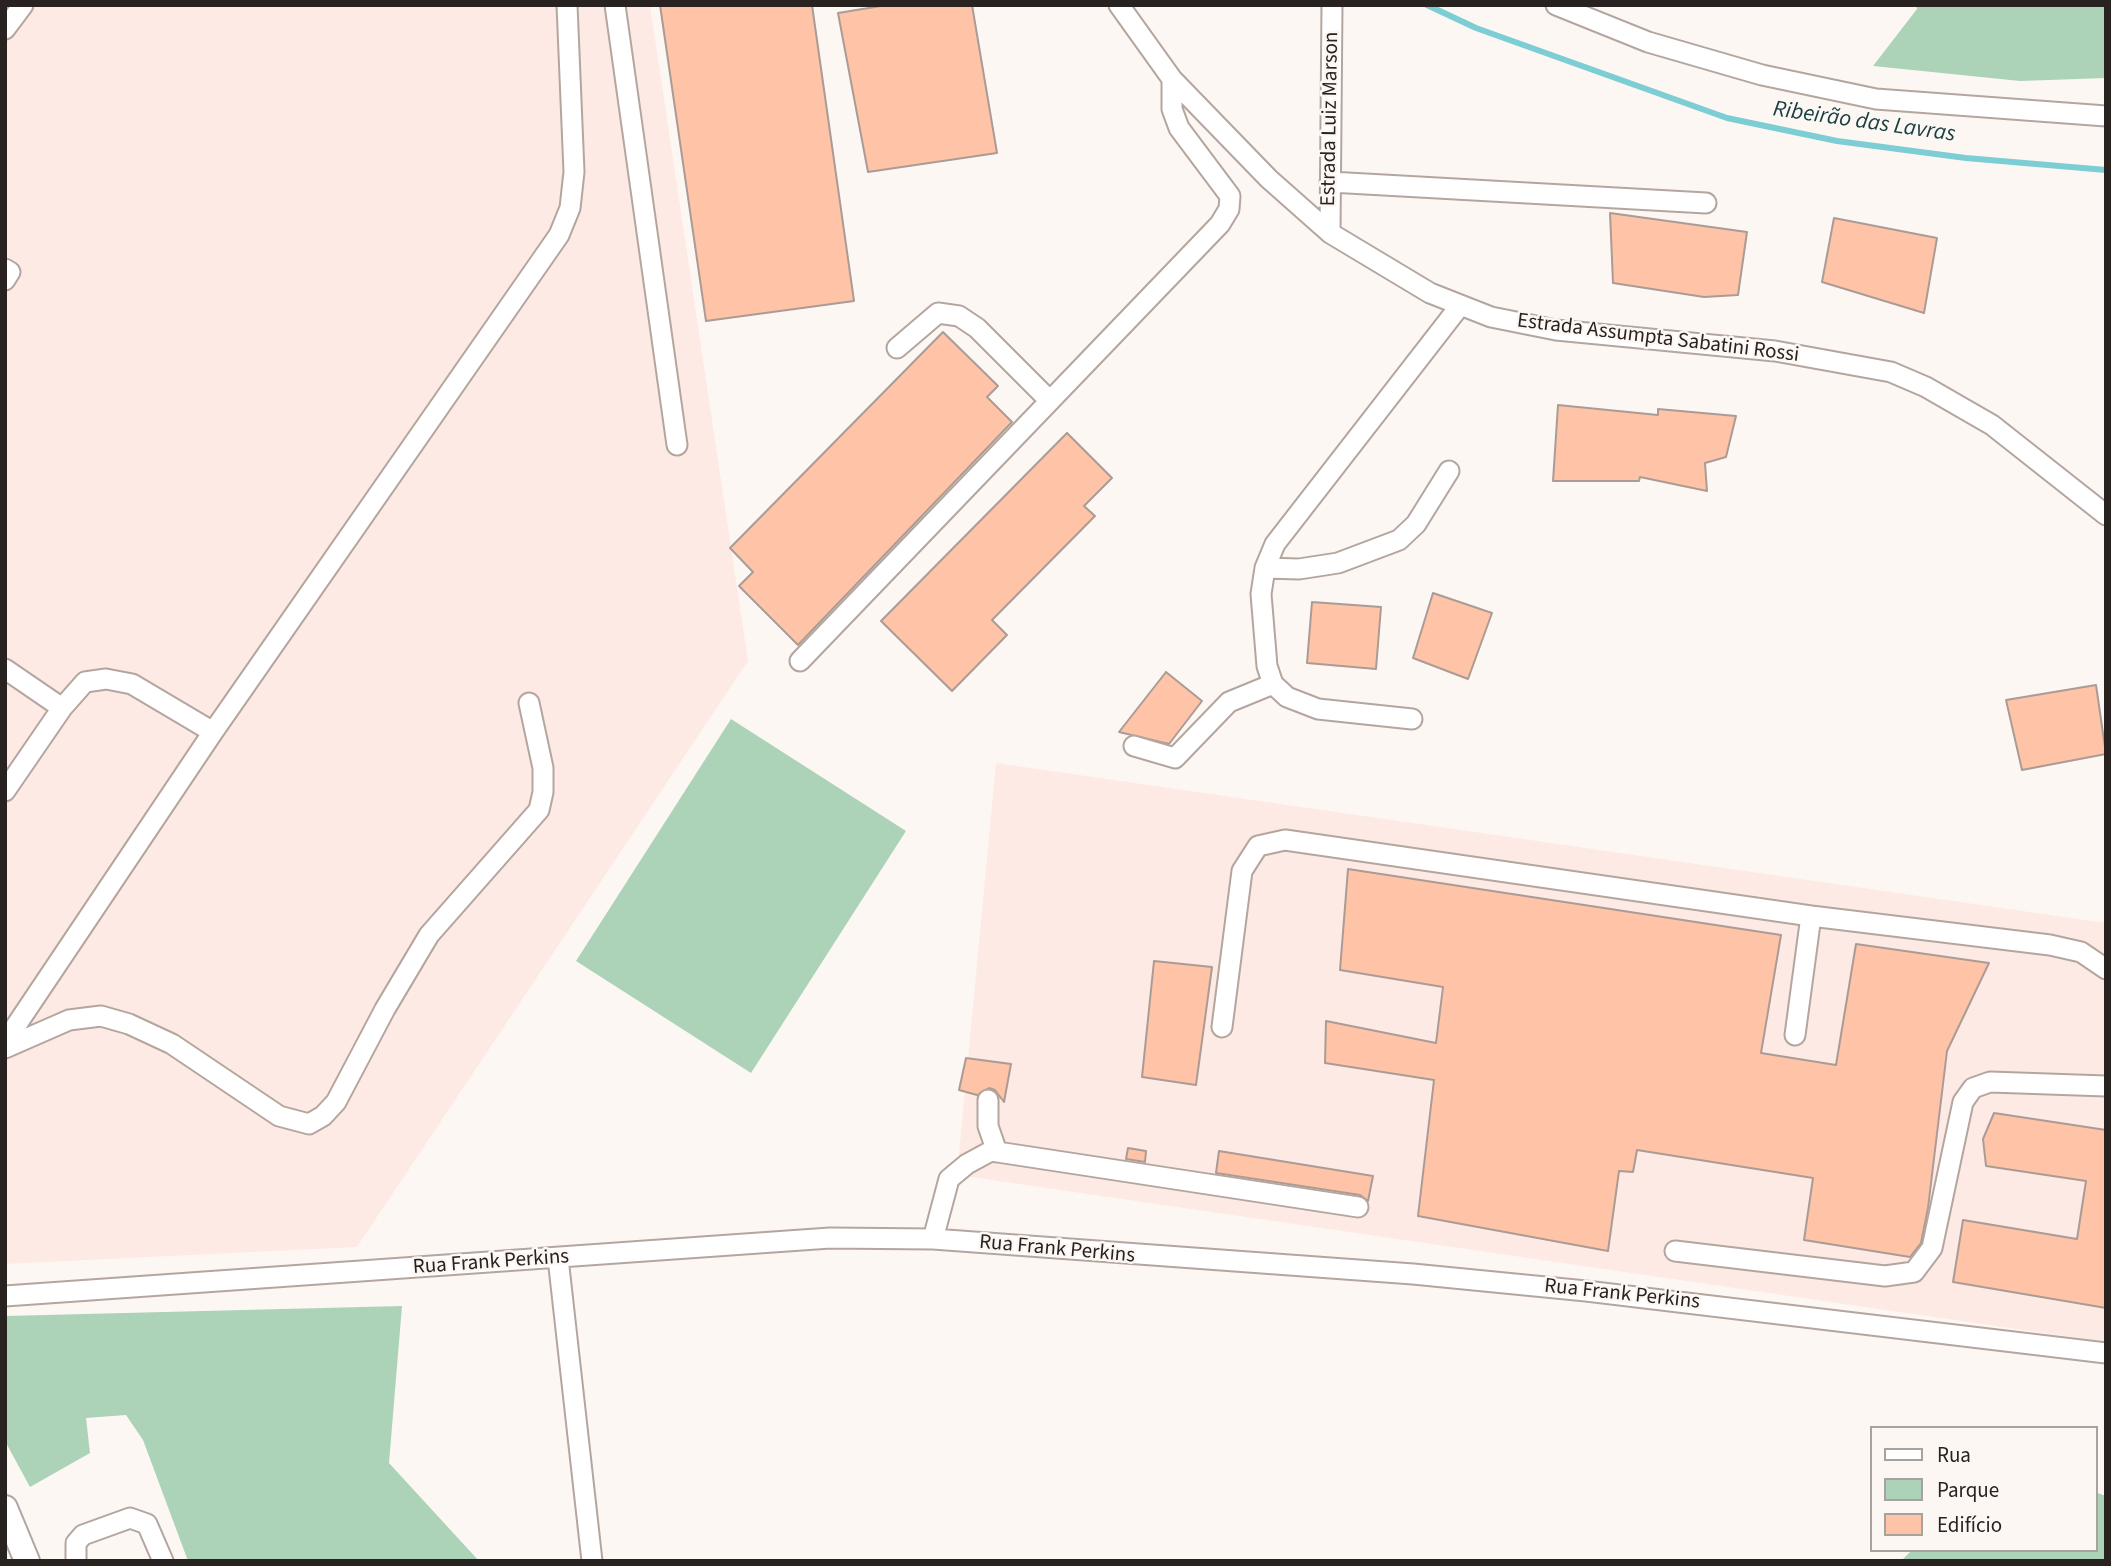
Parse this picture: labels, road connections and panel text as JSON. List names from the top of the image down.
{
  "streets": {
    "street": ["Estrada Luiz Marson", "Estrada Assumpta Sabatini Rossi", "Rua Frank Perkins"]
  },
  "crossings": [
    ["Estrada Luiz Marson", "Estrada Assumpta Sabatini Rossi"]
  ],
  "water": ["Ribeirão das Lavras"],
  "legend": ["Rua", "Parque", "Edifício"]
}
